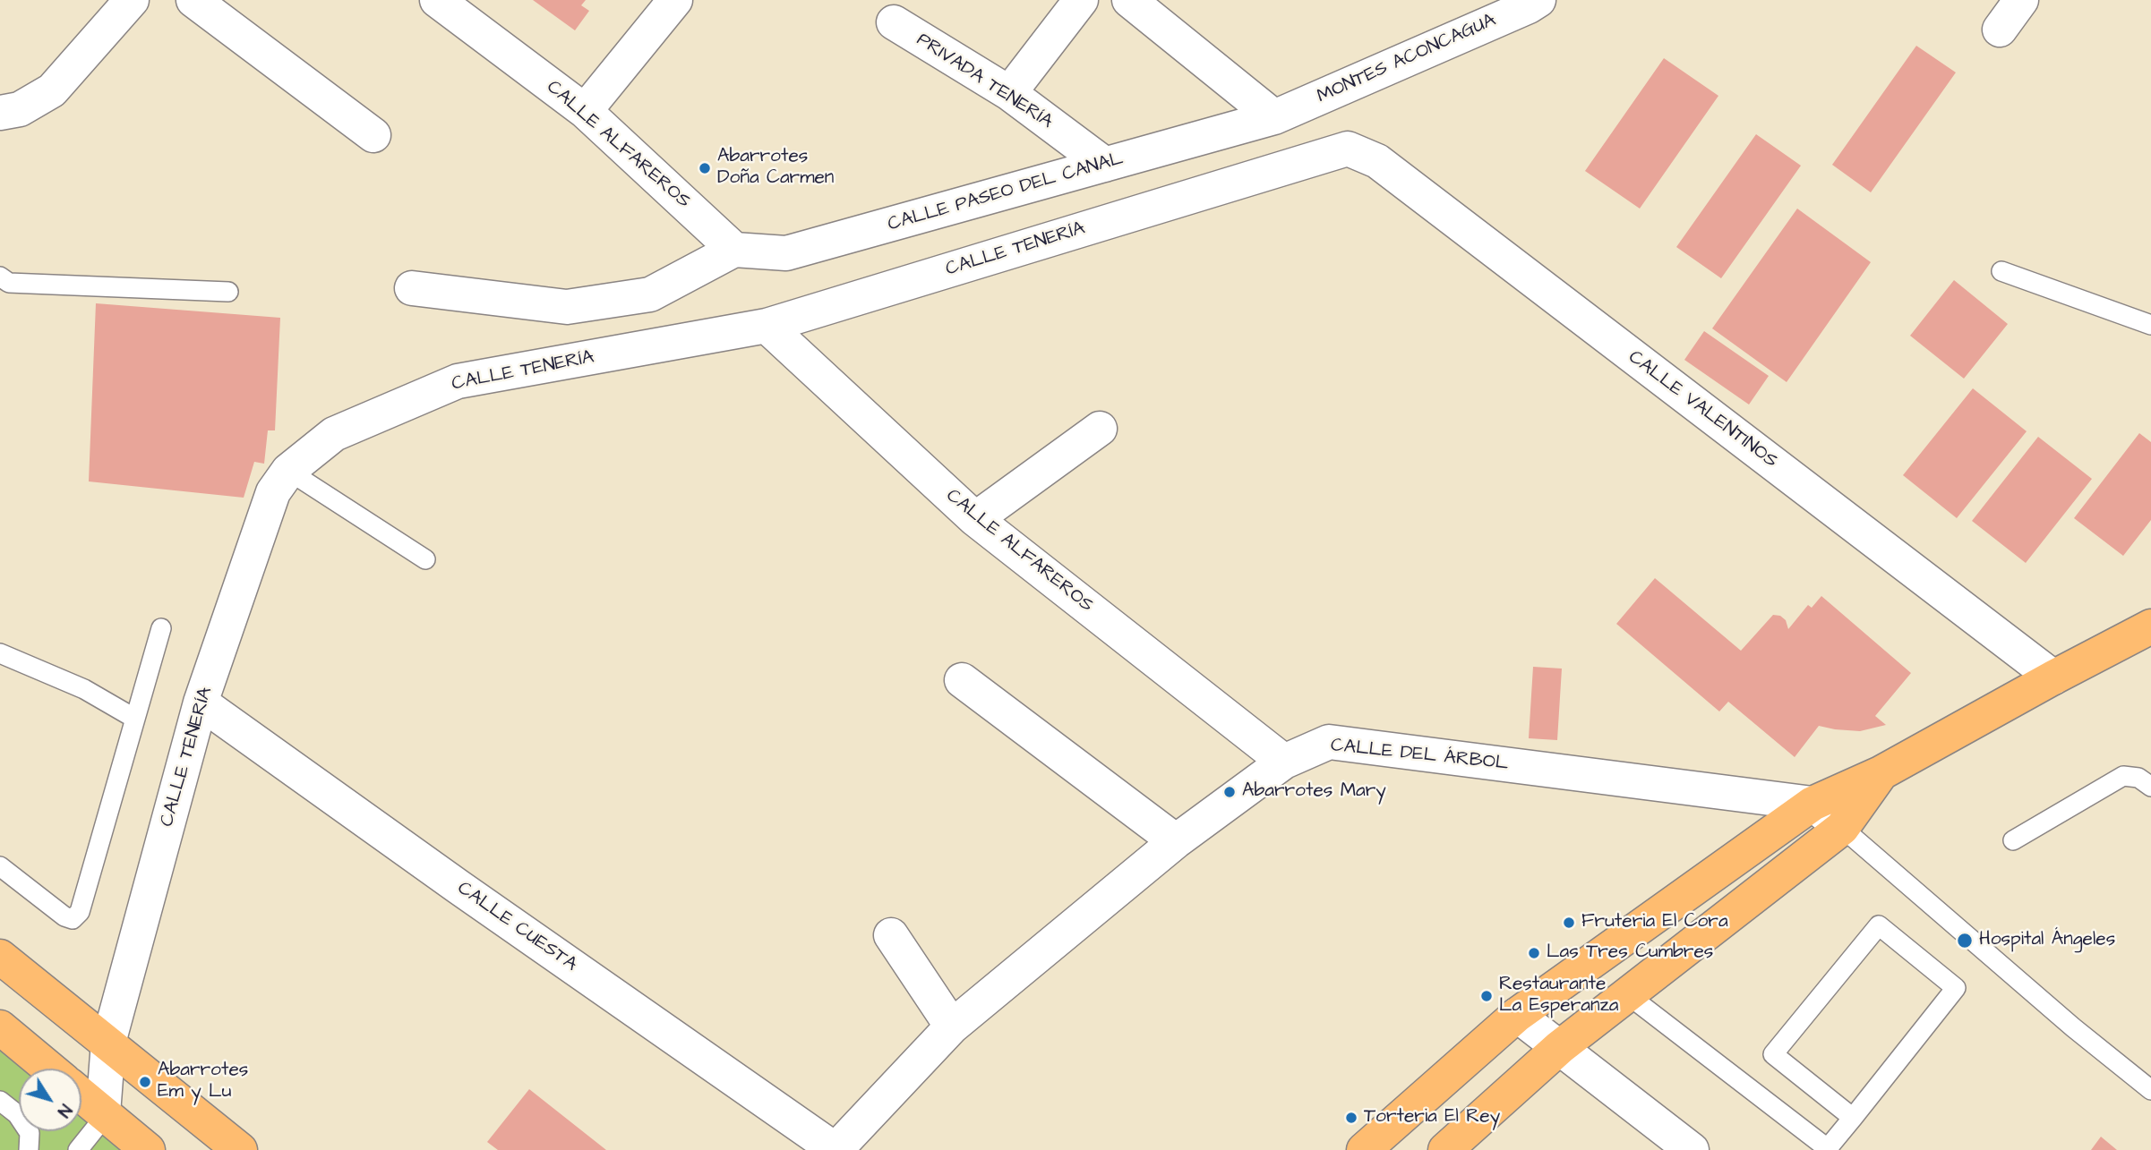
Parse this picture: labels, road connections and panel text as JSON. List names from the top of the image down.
{
  "streets": {
    "street": [
      "MONTES ACONCAGUA",
      "PRIVADA TENERÍA",
      "CALLE ALFAREROS",
      "CALLE PASEO DEL CANAL",
      "CALLE TENERÍA",
      "CALLE VALENTINOS",
      "CALLE DEL ÁRBOL",
      "CALLE CUESTA"
    ]
  },
  "crossings": [
    ["MONTES ACONCAGUA", "CALLE PASEO DEL CANAL"],
    ["PRIVADA TENERÍA", "CALLE PASEO DEL CANAL"],
    ["CALLE ALFAREROS", "CALLE PASEO DEL CANAL"],
    ["CALLE ALFAREROS", "CALLE TENERÍA"],
    ["CALLE ALFAREROS", "CALLE DEL ÁRBOL"],
    ["CALLE TENERÍA", "CALLE VALENTINOS"],
    ["CALLE TENERÍA", "CALLE CUESTA"],
    ["CALLE DEL ÁRBOL", "CALLE CUESTA"]
  ],
  "places": [
    "Abarrotes Doña Carmen",
    "Abarrotes Mary",
    "Fruteria El Cora",
    "Hospital Ángeles",
    "Las Tres Cumbres",
    "Restaurante La Esperanza",
    "Abarrotes Em y Lu",
    "Torteria El Rey"
  ],
  "north": "bottom right"
}
